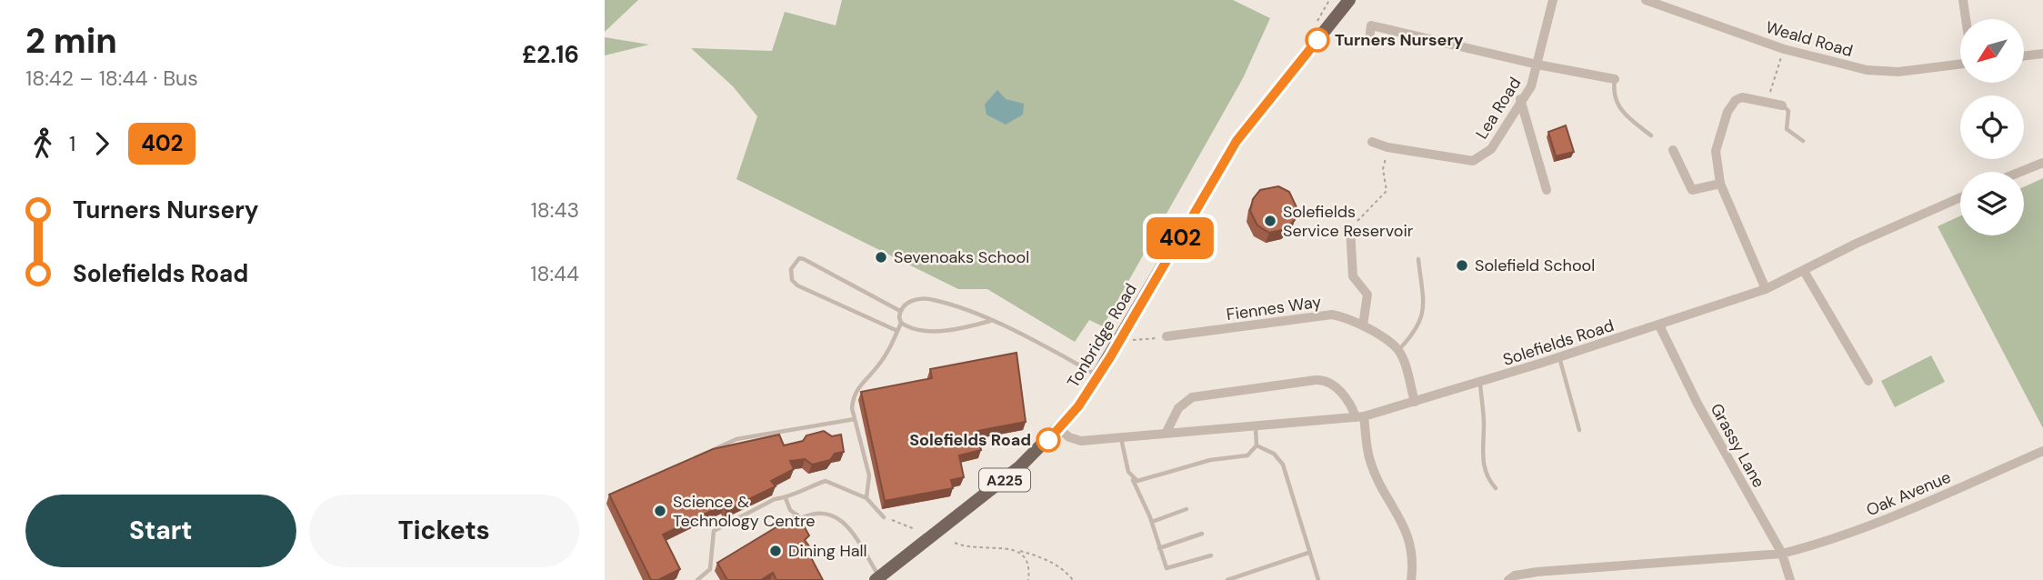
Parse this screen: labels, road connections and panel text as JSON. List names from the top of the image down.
{
  "streets": {
    "main road": ["Tonbridge Road", "A225"],
    "street": [
      "Weald Road",
      "Lea Road",
      "Fiennes Way",
      "Solefields Road",
      "Grassy Lane",
      "Oak Avenue"
    ]
  },
  "crossings": [
    ["Tonbridge Road", "Solefields Road"],
    ["Solefields Road", "Grassy Lane"],
    ["Grassy Lane", "Oak Avenue"]
  ],
  "places": [
    "Turners Nursery",
    "Solefields Service Reservoir",
    "Sevenoaks School",
    "Solefield School",
    "Solefields Road",
    "Science & Technology Centre",
    "Dining Hall"
  ],
  "lines": ["bus line 402"],
  "north": "bottom left",
  "page": {
    "heading": ["2 min", "18:42 – 18:44 · Bus", "£2.16"],
    "on_map": "402",
    "legs": ["1", "402"],
    "list": [
      {
        "name": "Turners Nursery",
        "value": "18:43"
      },
      {
        "name": "Solefields Road",
        "value": "18:44"
      }
    ],
    "buttons": ["Start", "Tickets"]
  }
}
